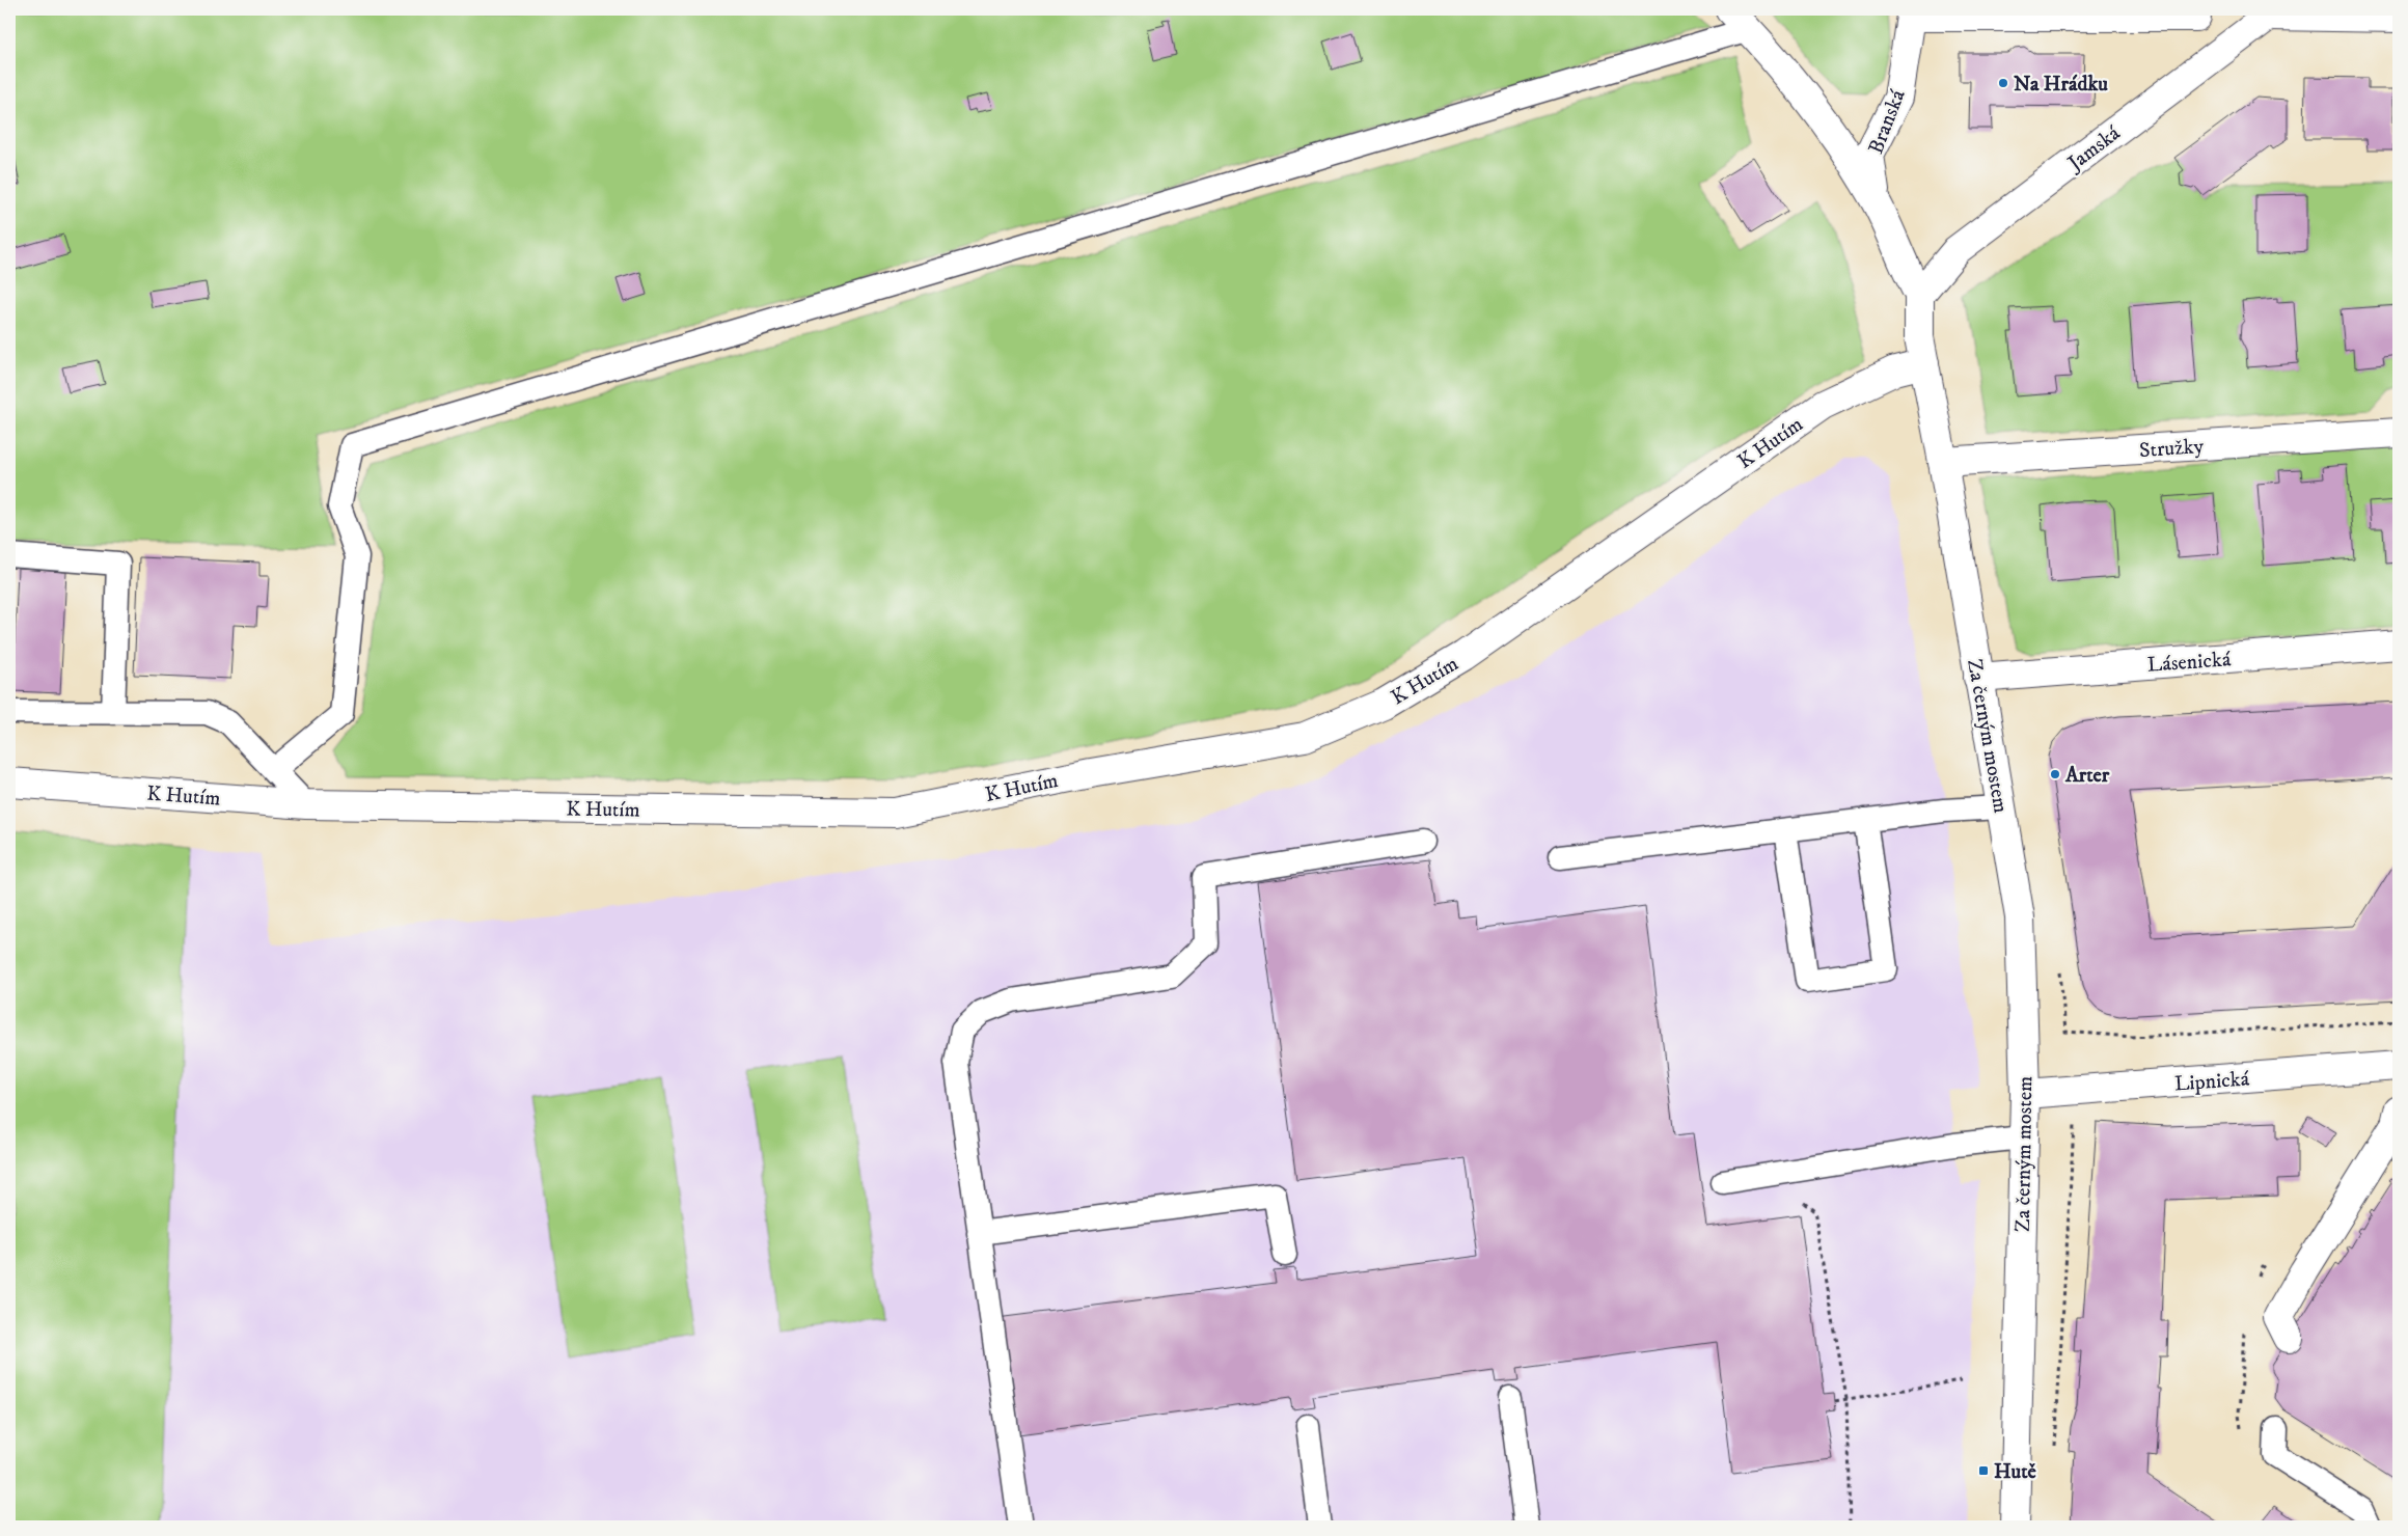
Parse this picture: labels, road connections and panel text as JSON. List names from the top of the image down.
{
  "streets": {
    "street": [
      "Branská",
      "Jamská",
      "K Hutím",
      "Stružky",
      "Lásenická",
      "Za černým mostem",
      "Lipnická"
    ]
  },
  "crossings": [
    ["Branská", "Za černým mostem"],
    ["Jamská", "Za černým mostem"],
    ["K Hutím", "Za černým mostem"],
    ["Stružky", "Za černým mostem"],
    ["Lásenická", "Za černým mostem"],
    ["Za černým mostem", "Lipnická"]
  ],
  "places": {
    "other": ["Na Hrádku", "Arter"],
    "transit": ["Hutě"]
  }
}
